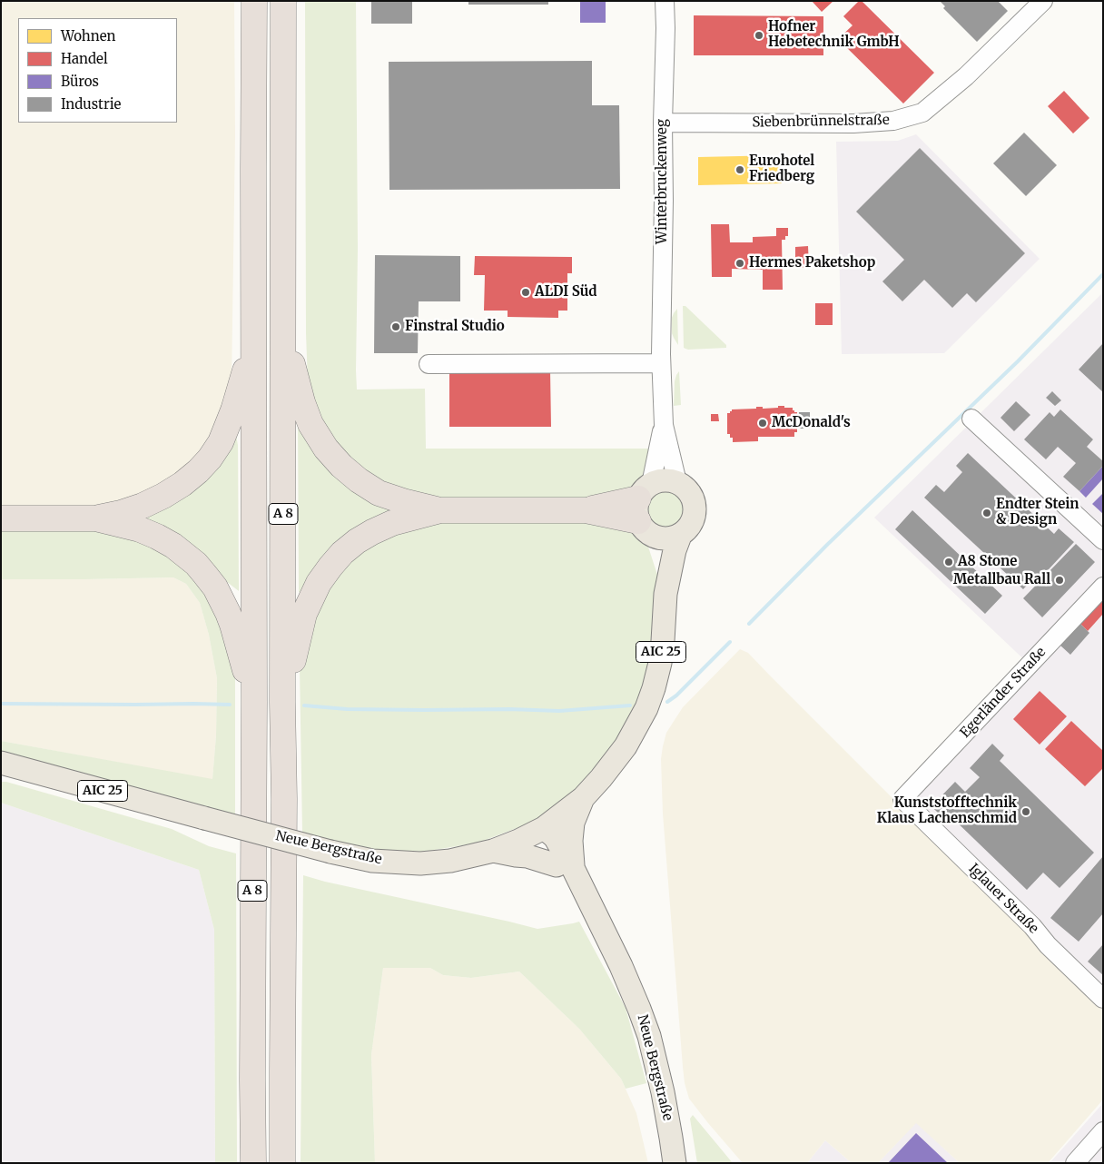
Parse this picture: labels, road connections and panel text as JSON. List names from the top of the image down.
{
  "streets": {
    "highway": ["A 8"],
    "main road": ["Winterbruckenweg", "AIC 25", "Neue Bergstraße"],
    "street": ["Siebenbrünnelstraße", "Egerländer Straße", "Iglauer Straße"]
  },
  "crossings": [
    ["Siebenbrünnelstraße", "Winterbruckenweg"],
    ["Winterbruckenweg", "AIC 25"],
    ["Winterbruckenweg", "Neue Bergstraße"],
    ["AIC 25", "Neue Bergstraße"],
    ["Egerländer Straße", "Iglauer Straße"]
  ],
  "places": [
    "Hofner Hebetechnik GmbH",
    "Eurohotel Friedberg",
    "Hermes Paketshop",
    "ALDI Süd",
    "Finstral Studio",
    "McDonald's",
    "Endter Stein & Design",
    "A8 Stone",
    "Metallbau Rall",
    "Kunststofftechnik Klaus Lachenschmid"
  ],
  "legend": [
    "Wohnen",
    "Handel",
    "Büros",
    "Industrie"
  ]
}
